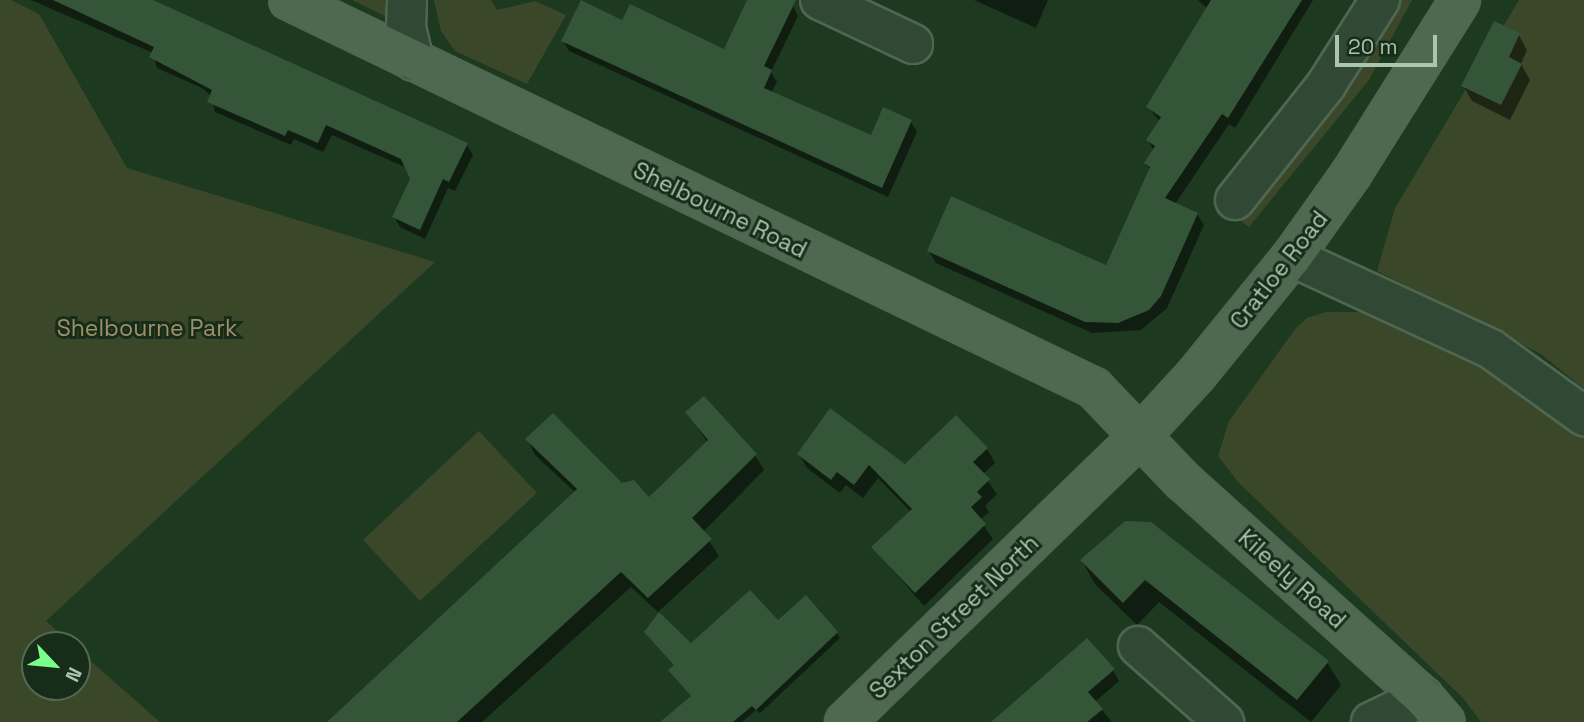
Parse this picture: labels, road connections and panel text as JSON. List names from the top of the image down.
{
  "streets": {
    "main road": [
      "Shelbourne Road",
      "Cratloe Road",
      "Kileely Road",
      "Sexton Street North"
    ]
  },
  "crossings": [
    ["Shelbourne Road", "Cratloe Road"],
    ["Shelbourne Road", "Kileely Road"],
    ["Cratloe Road", "Kileely Road"],
    ["Cratloe Road", "Sexton Street North"]
  ],
  "parks": ["Shelbourne Park"],
  "scale_bar": "20 m",
  "north": "bottom right"
}
